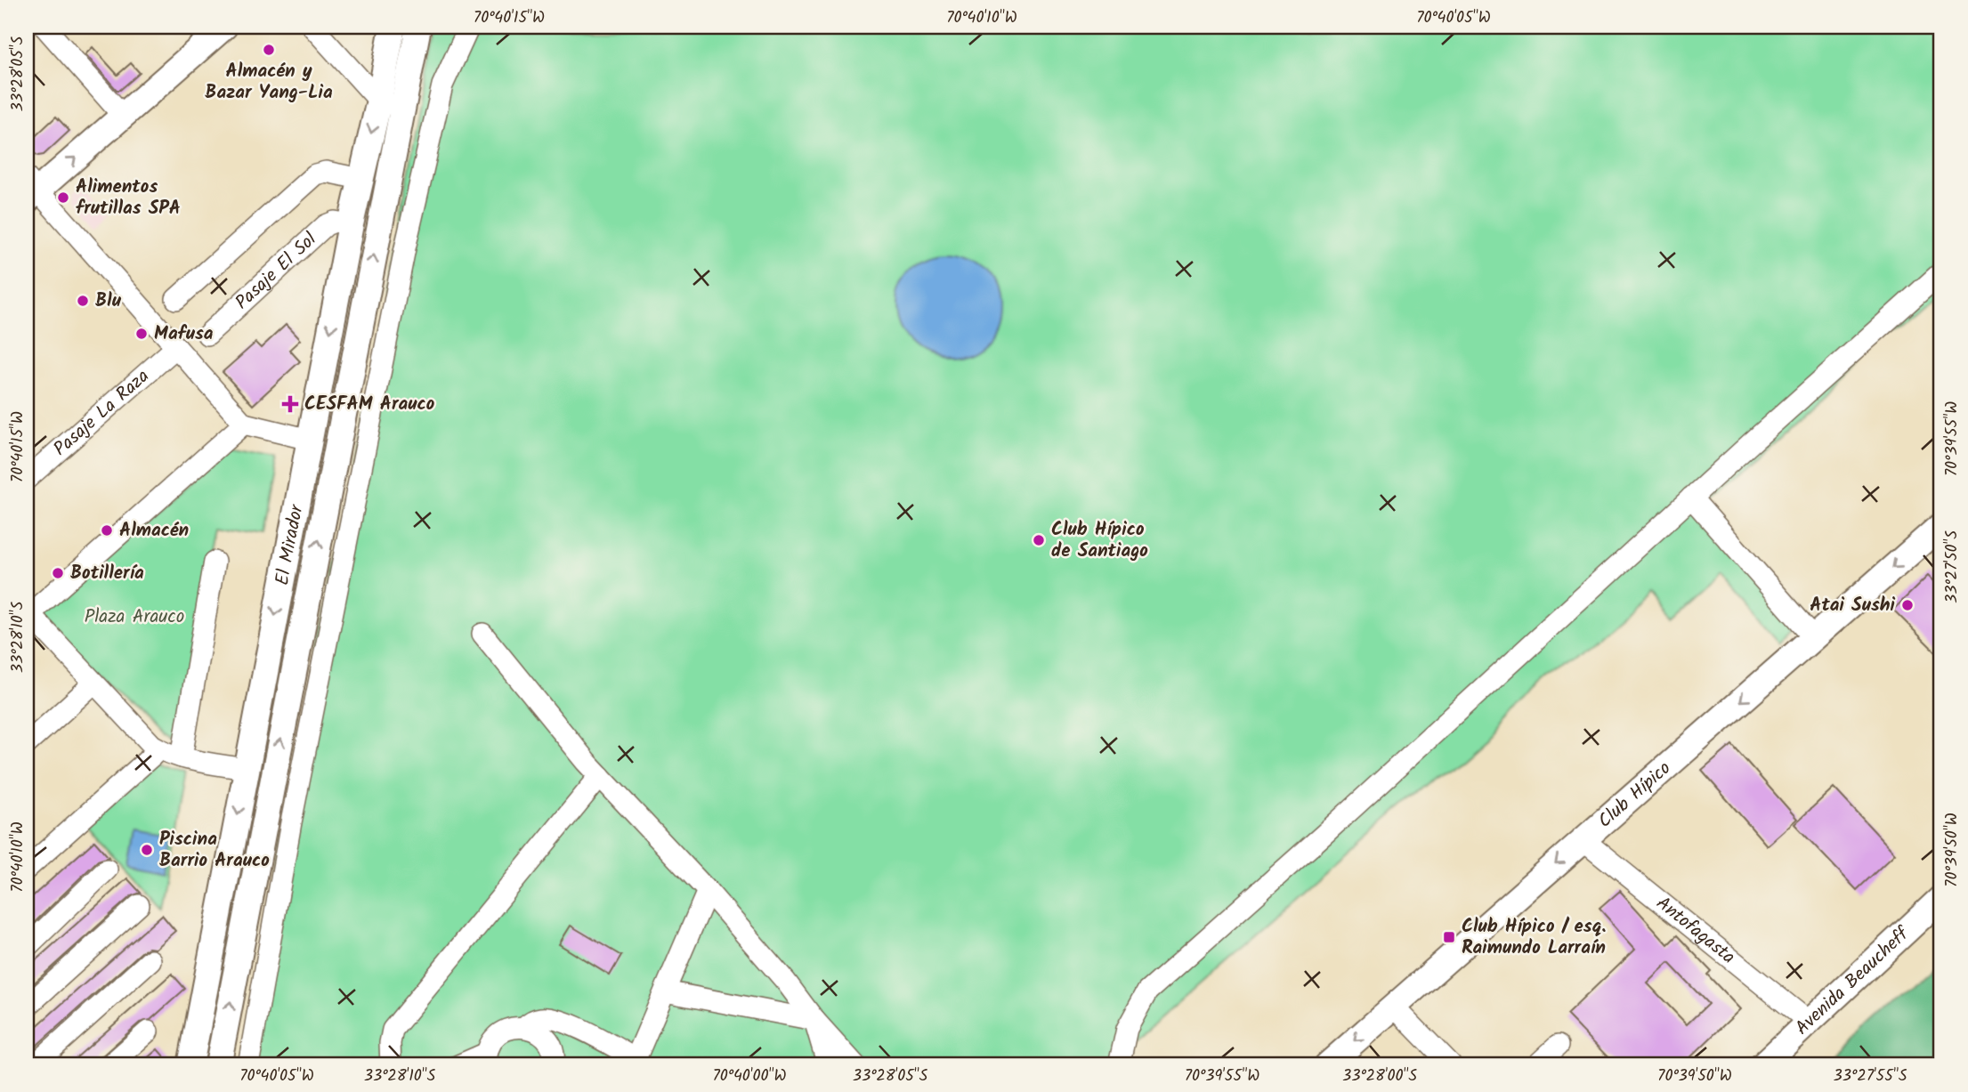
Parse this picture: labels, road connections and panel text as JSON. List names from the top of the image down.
{
  "streets": {
    "main road": ["El Mirador", "Club Hípico", "Avenida Beaucheff"],
    "street": ["Pasaje El Sol", "Pasaje La Raza", "Antofagasta"]
  },
  "crossings": [
    ["Pasaje El Sol", "El Mirador"],
    ["Club Hípico", "Antofagasta"],
    ["Antofagasta", "Avenida Beaucheff"]
  ],
  "one_way": ["Club Hípico"],
  "parks": ["Plaza Arauco"],
  "places": {
    "other": [
      "Almacén y Bazar Yang-Lia",
      "Alimentos frutillas SPA",
      "Blu",
      "Mafusa",
      "Almacén",
      "Club Hípico de Santiago",
      "Botillería",
      "Atai Sushi",
      "Piscina Barrio Arauco"
    ],
    "health": ["CESFAM Arauco"],
    "transit": ["Club Hípico / esq. Raimundo Larraín"]
  },
  "coordinates": [
    "70°40'15\"W",
    "70°40'10\"W",
    "70°40'05\"W",
    "33°28'05\"S",
    "70°39'55\"W",
    "33°27'50\"S",
    "33°28'10\"S",
    "70°39'50\"W",
    "70°40'00\"W",
    "33°28'00\"S",
    "33°27'55\"S"
  ]
}
